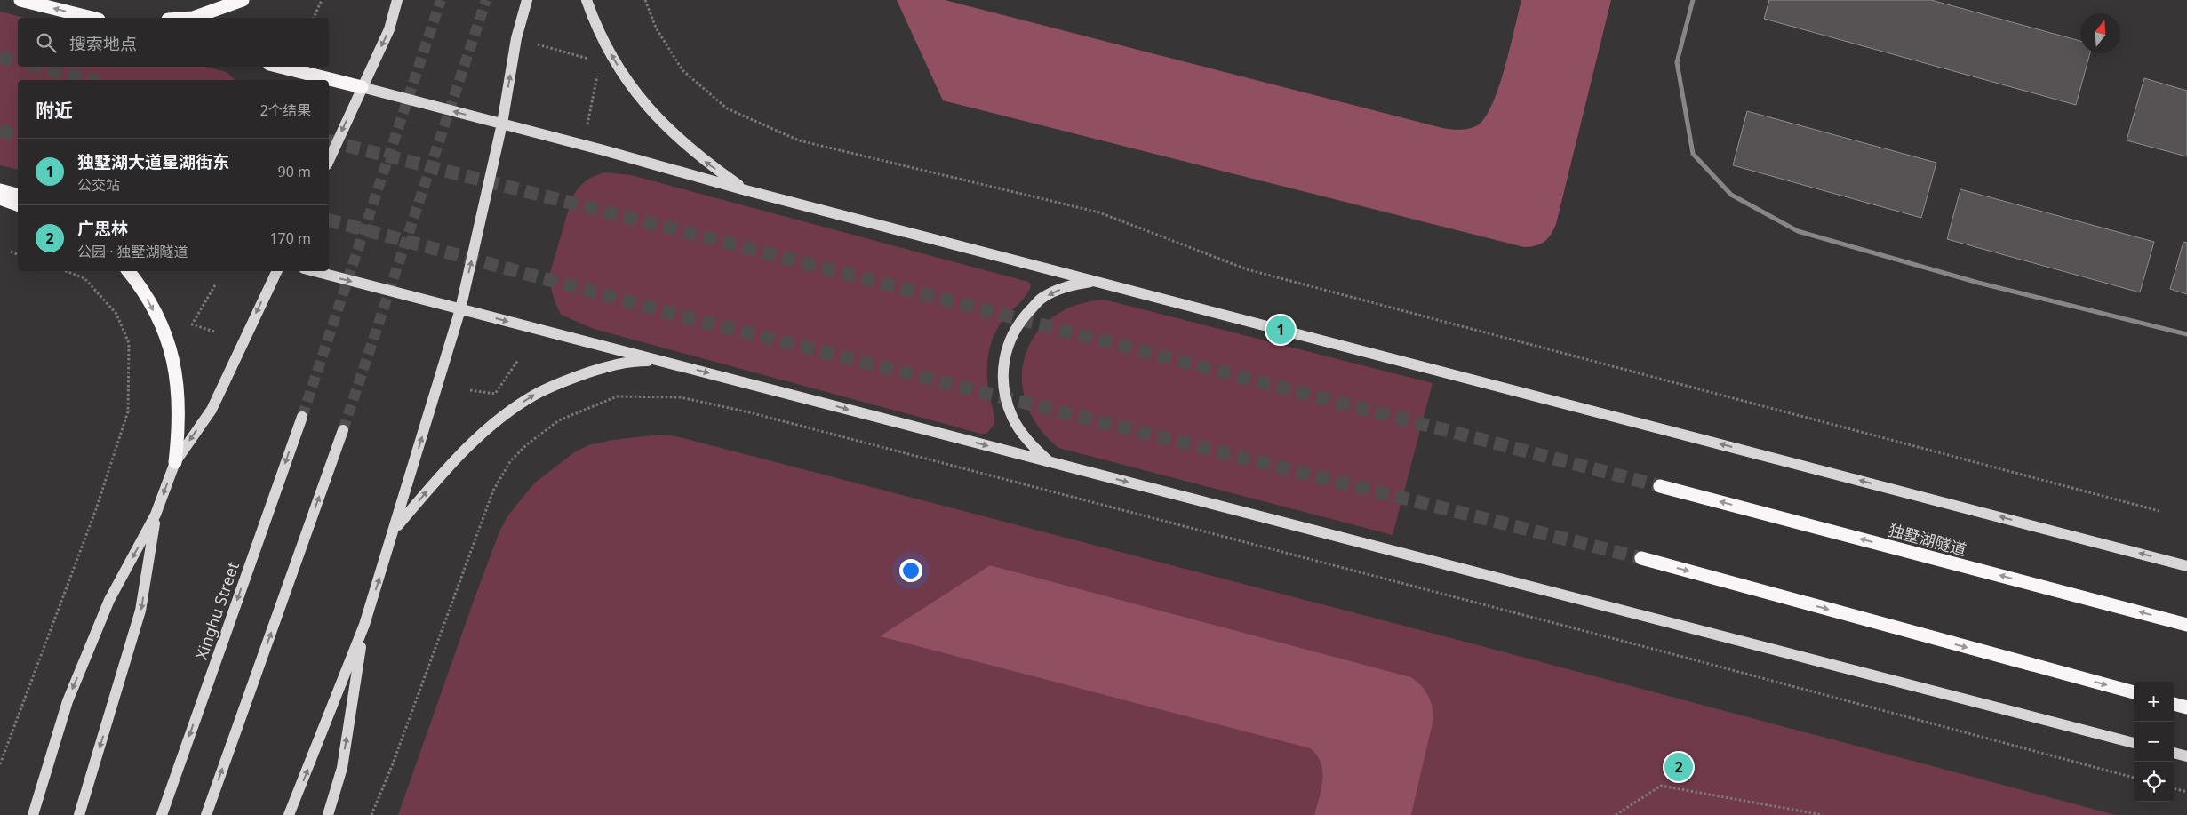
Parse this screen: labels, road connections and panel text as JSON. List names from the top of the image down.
{
  "streets": {
    "highway": ["独墅湖隧道"],
    "main road": ["Xinghu Street"]
  },
  "north": "top",
  "page": {
    "search": "搜索地点",
    "heading": ["附近", "2个结果"],
    "list": [
      {
        "mark": "1",
        "name": "独墅湖大道星湖街东",
        "note": "公交站",
        "value": "90 m"
      },
      {
        "mark": "2",
        "name": "广思林",
        "note": "公园 · 独墅湖隧道",
        "value": "170 m"
      }
    ],
    "pins": ["1", "2"],
    "map_buttons": ["+", "−"]
  }
}
